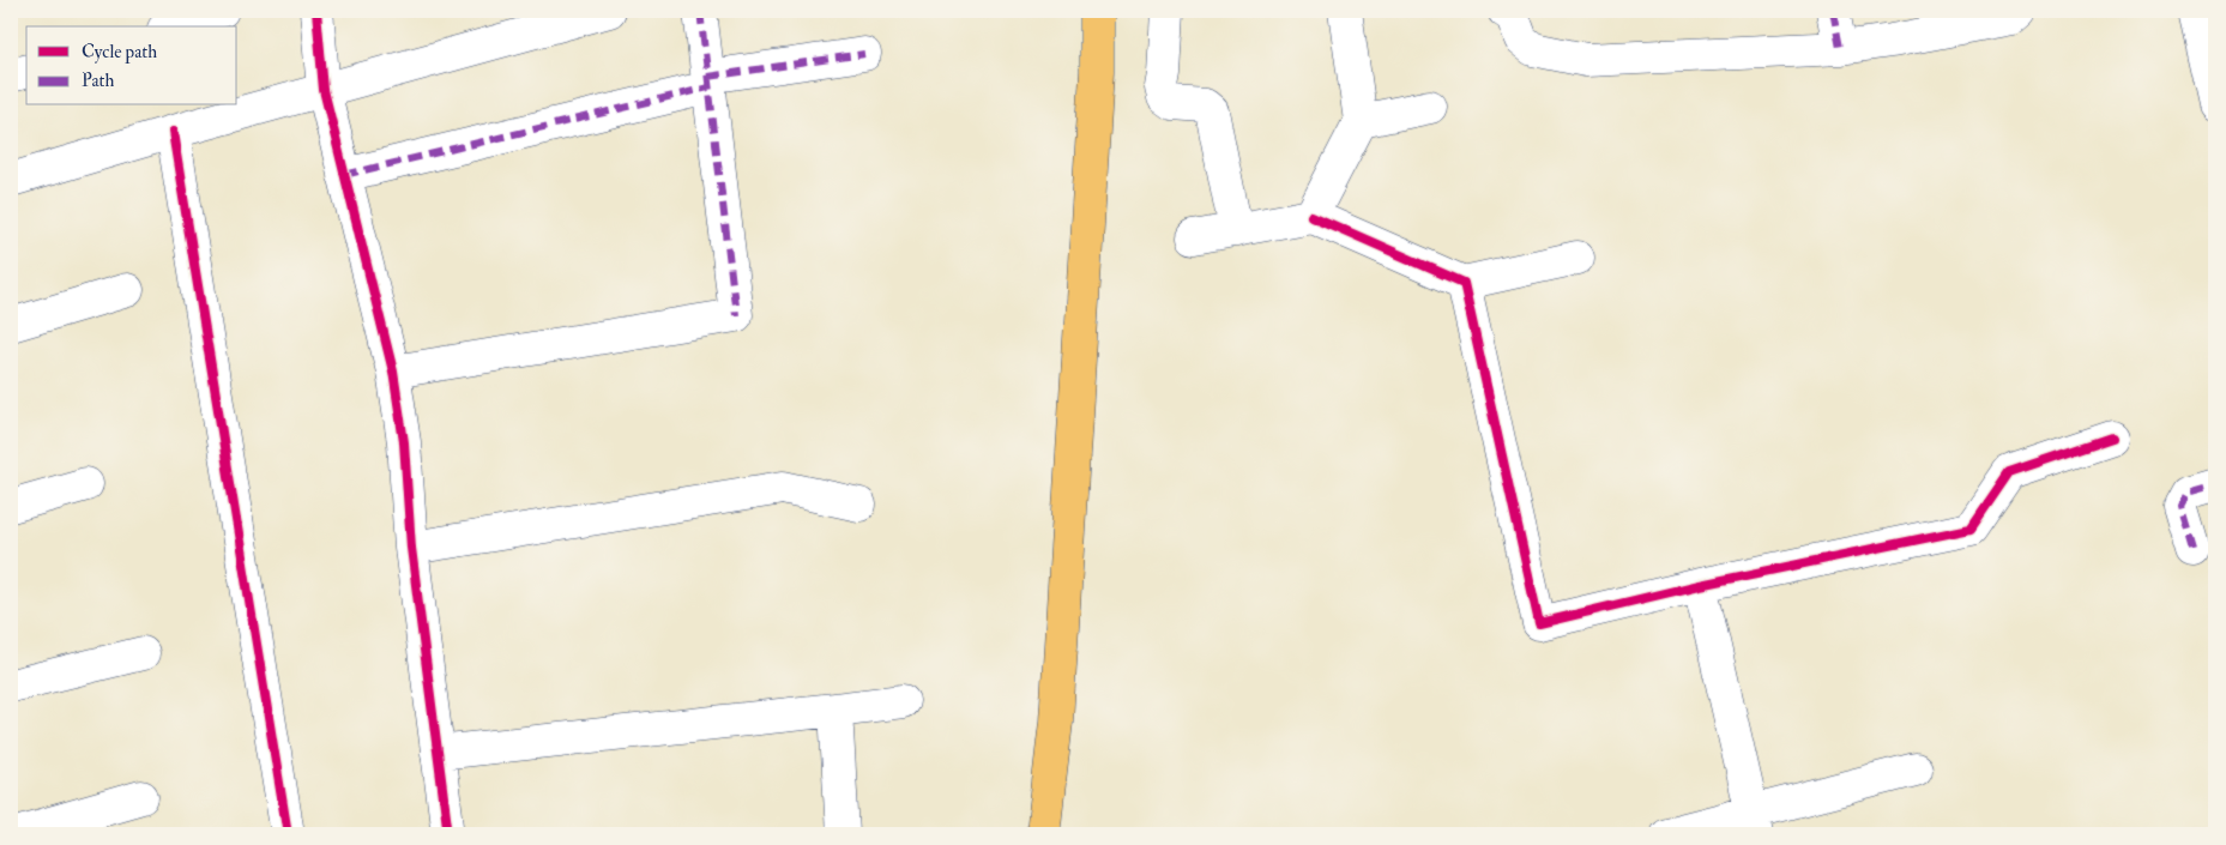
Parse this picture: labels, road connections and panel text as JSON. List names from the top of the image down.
{
  "legend": ["Cycle path", "Path"]
}
